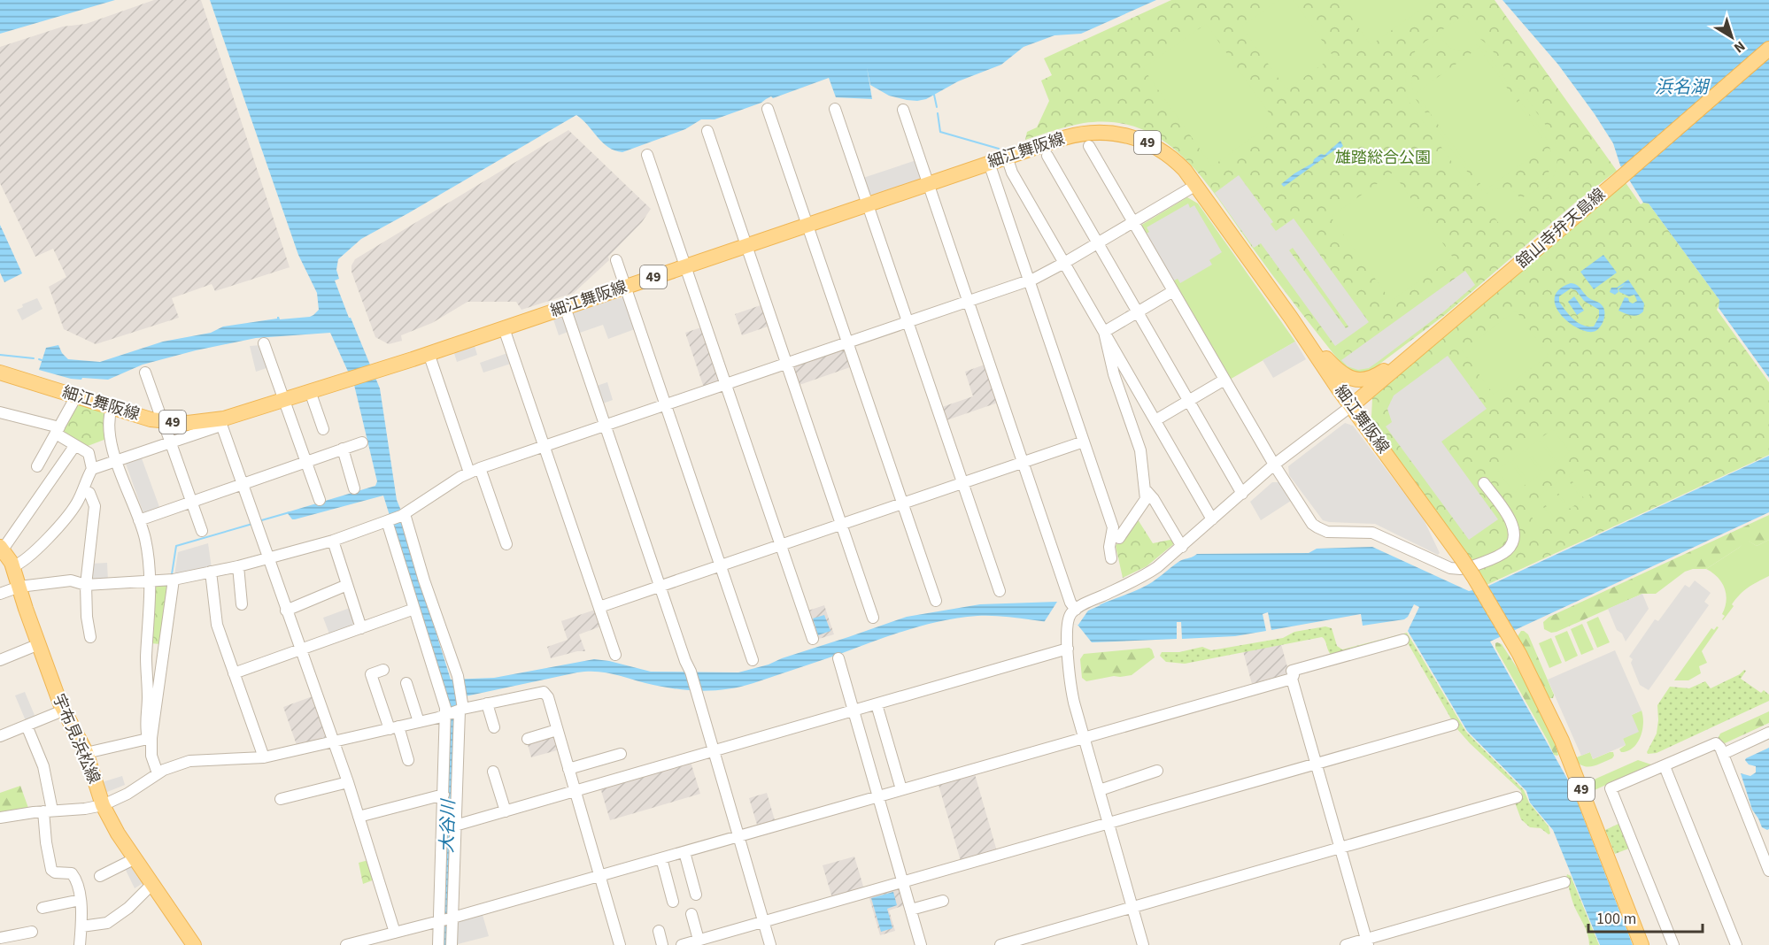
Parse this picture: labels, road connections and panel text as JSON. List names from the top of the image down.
{
  "streets": {
    "main road": [
      "49",
      "細江舞阪線",
      "舘山寺弁天島線",
      "宇布見浜松線"
    ]
  },
  "crossings": [
    ["細江舞阪線", "舘山寺弁天島線"]
  ],
  "water": ["浜名湖", "大谷川"],
  "parks": ["雄踏総合公園"],
  "scale_bar": "100 m",
  "north": "bottom right"
}
